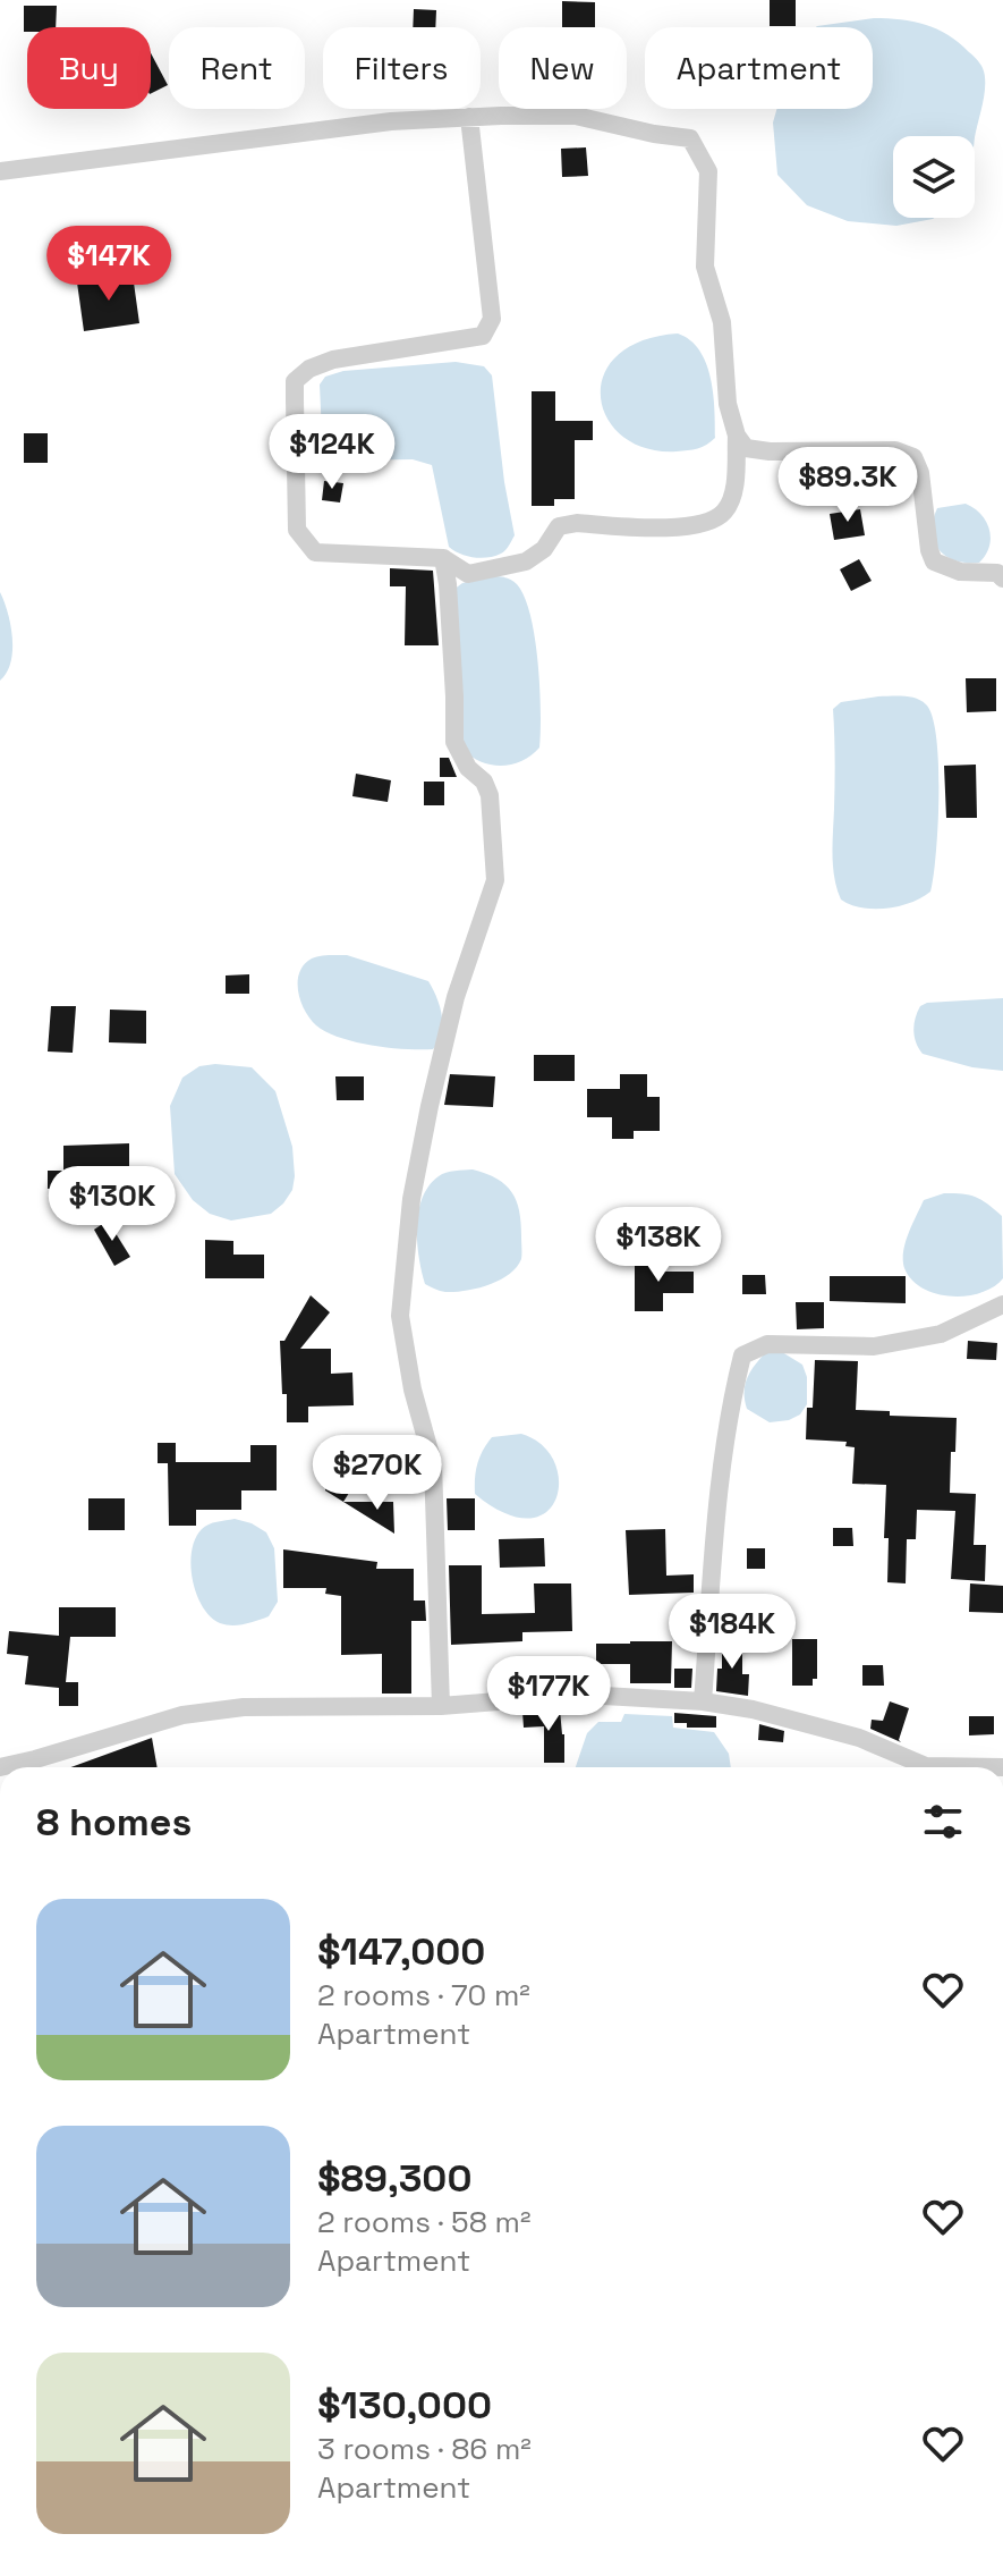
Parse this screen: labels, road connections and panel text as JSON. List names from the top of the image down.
{
  "page": {
    "chip": [
      "Buy",
      "Rent",
      "Filters",
      "New",
      "Apartment"
    ],
    "price": [
      "$147K",
      "$124K",
      "$89.3K",
      "$130K",
      "$138K",
      "$270K",
      "$184K",
      "$177K"
    ],
    "heading": "8 homes",
    "list": [
      {
        "name": "$147,000",
        "note": "2 rooms · 70 m² · Apartment"
      },
      {
        "name": "$89,300",
        "note": "2 rooms · 58 m² · Apartment"
      },
      {
        "name": "$130,000",
        "note": "3 rooms · 86 m² · Apartment"
      }
    ]
  }
}
